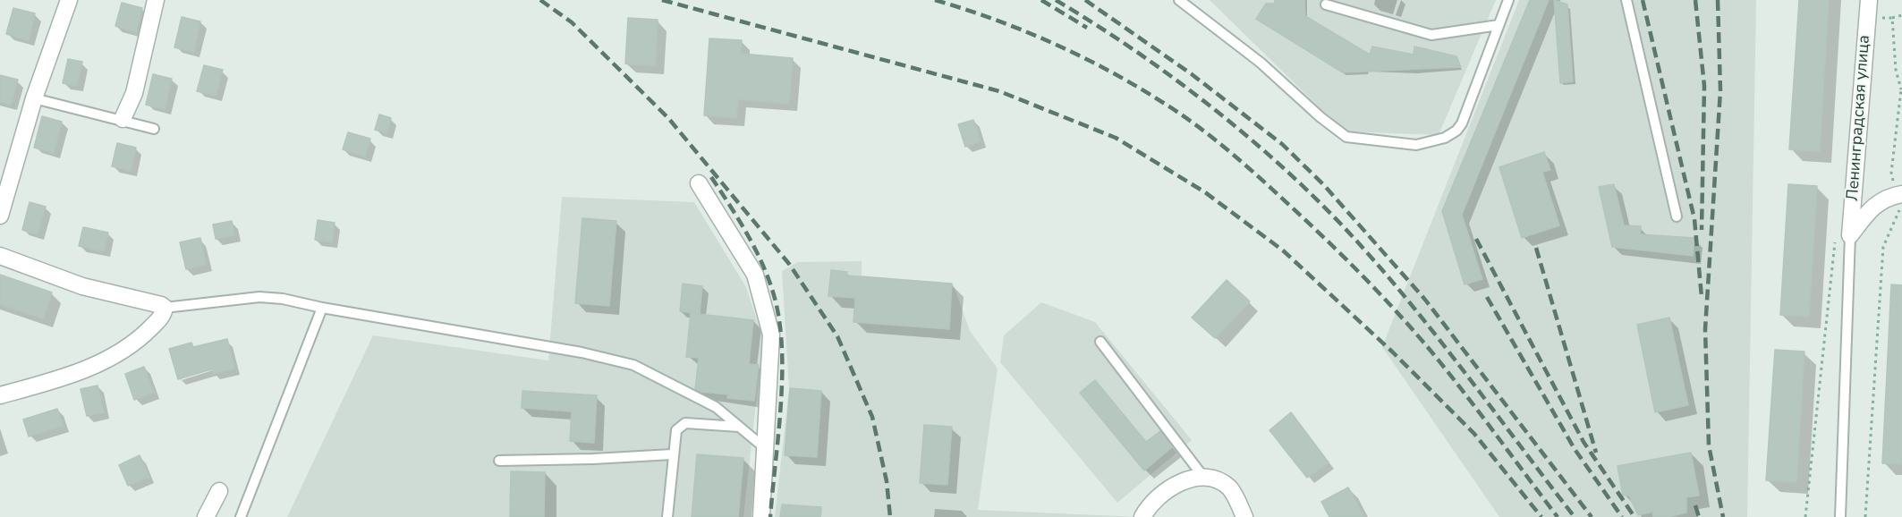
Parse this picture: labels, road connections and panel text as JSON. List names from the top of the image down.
{
  "streets": {
    "street": ["Ленинградская улица"]
  }
}
